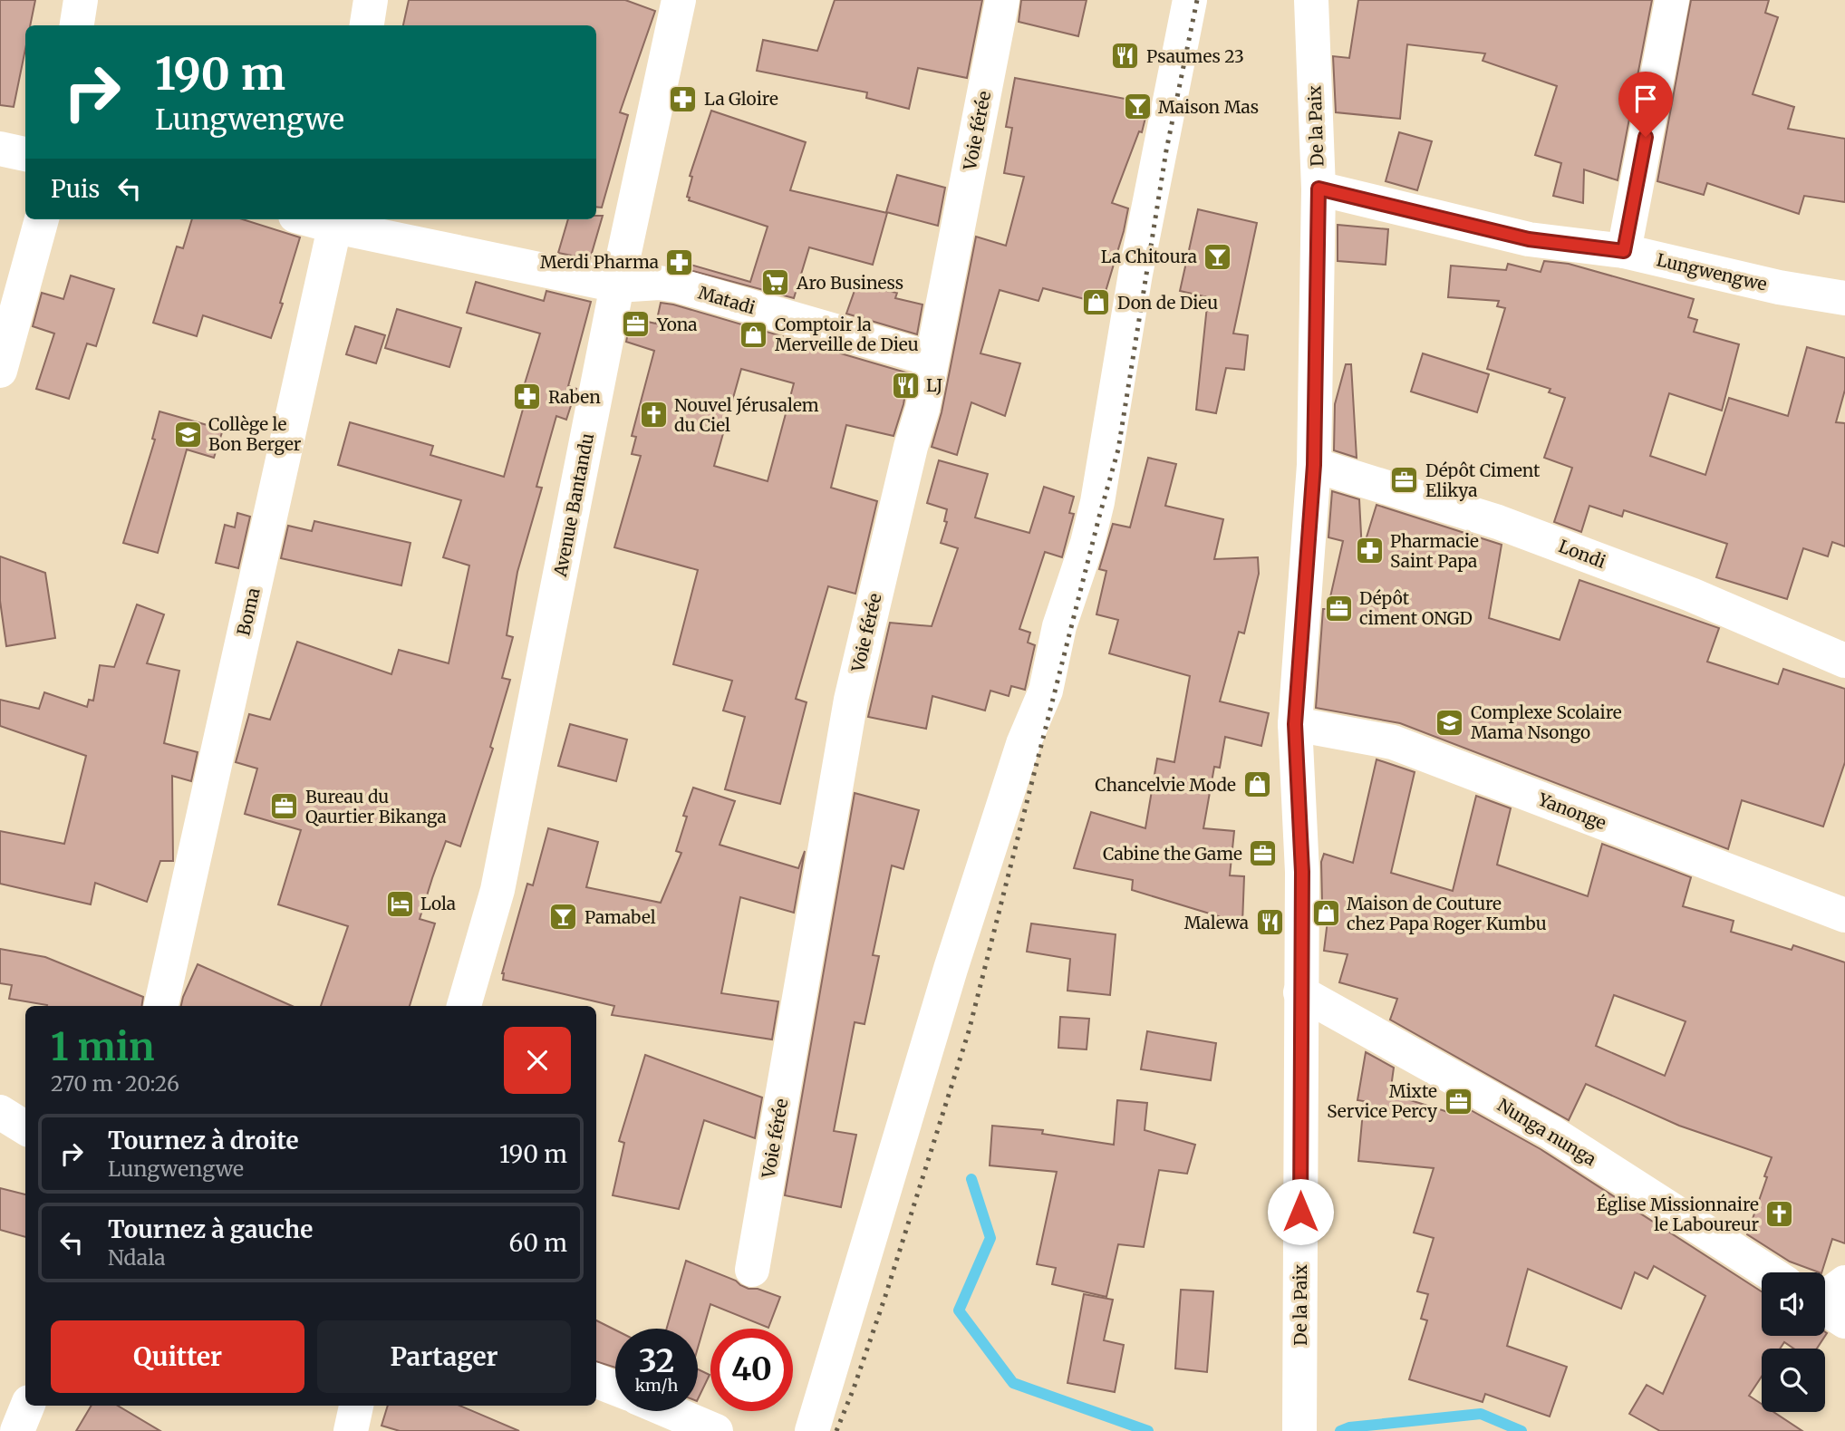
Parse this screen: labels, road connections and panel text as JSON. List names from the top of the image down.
{
  "streets": {
    "street": [
      "De la Paix",
      "Voie férée",
      "Lungwengwe",
      "Matadi",
      "Avenue Bantandu",
      "Londi",
      "Boma",
      "Yanonge",
      "Nunga nunga"
    ]
  },
  "crossings": [
    ["De la Paix", "Lungwengwe"],
    ["De la Paix", "Londi"],
    ["De la Paix", "Yanonge"],
    ["De la Paix", "Nunga nunga"],
    ["Voie férée", "Matadi"],
    ["Matadi", "Avenue Bantandu"],
    ["Matadi", "Boma"]
  ],
  "places": {
    "restaurant": ["Psaumes 23", "LJ", "Malewa"],
    "pharmacy": [
      "La Gloire",
      "Merdi Pharma",
      "Raben",
      "Pharmacie Saint Papa"
    ],
    "bar": ["Maison Mas", "La Chitoura", "Pamabel"],
    "supermarket": ["Aro Business"],
    "shop": [
      "Don de Dieu",
      "Comptoir la Merveille de Dieu",
      "Chancelvie Mode",
      "Maison de Couture chez Papa Roger Kumbu"
    ],
    "office": [
      "Yona",
      "Dépôt Ciment Elikya",
      "Dépôt ciment ONGD",
      "Bureau du Qaurtier Bikanga",
      "Cabine the Game",
      "Mixte Service Percy"
    ],
    "church": ["Nouvel Jérusalem du Ciel", "Église Missionnaire le Laboureur"],
    "school or university": ["Collège le Bon Berger", "Complexe Scolaire Mama Nsongo"],
    "hotel": ["Lola"]
  },
  "page": {
    "turn": ["190 m", "Lungwengwe"],
    "then": "Puis",
    "heading": ["1 min", "270 m · 20:26"],
    "list": [
      {
        "name": "Tournez à droite",
        "note": "Lungwengwe",
        "value": "190 m"
      },
      {
        "name": "Tournez à gauche",
        "note": "Ndala",
        "value": "60 m"
      }
    ],
    "buttons": ["Quitter", "Partager"],
    "speed": "32 km/h",
    "limit": "40"
  }
}
